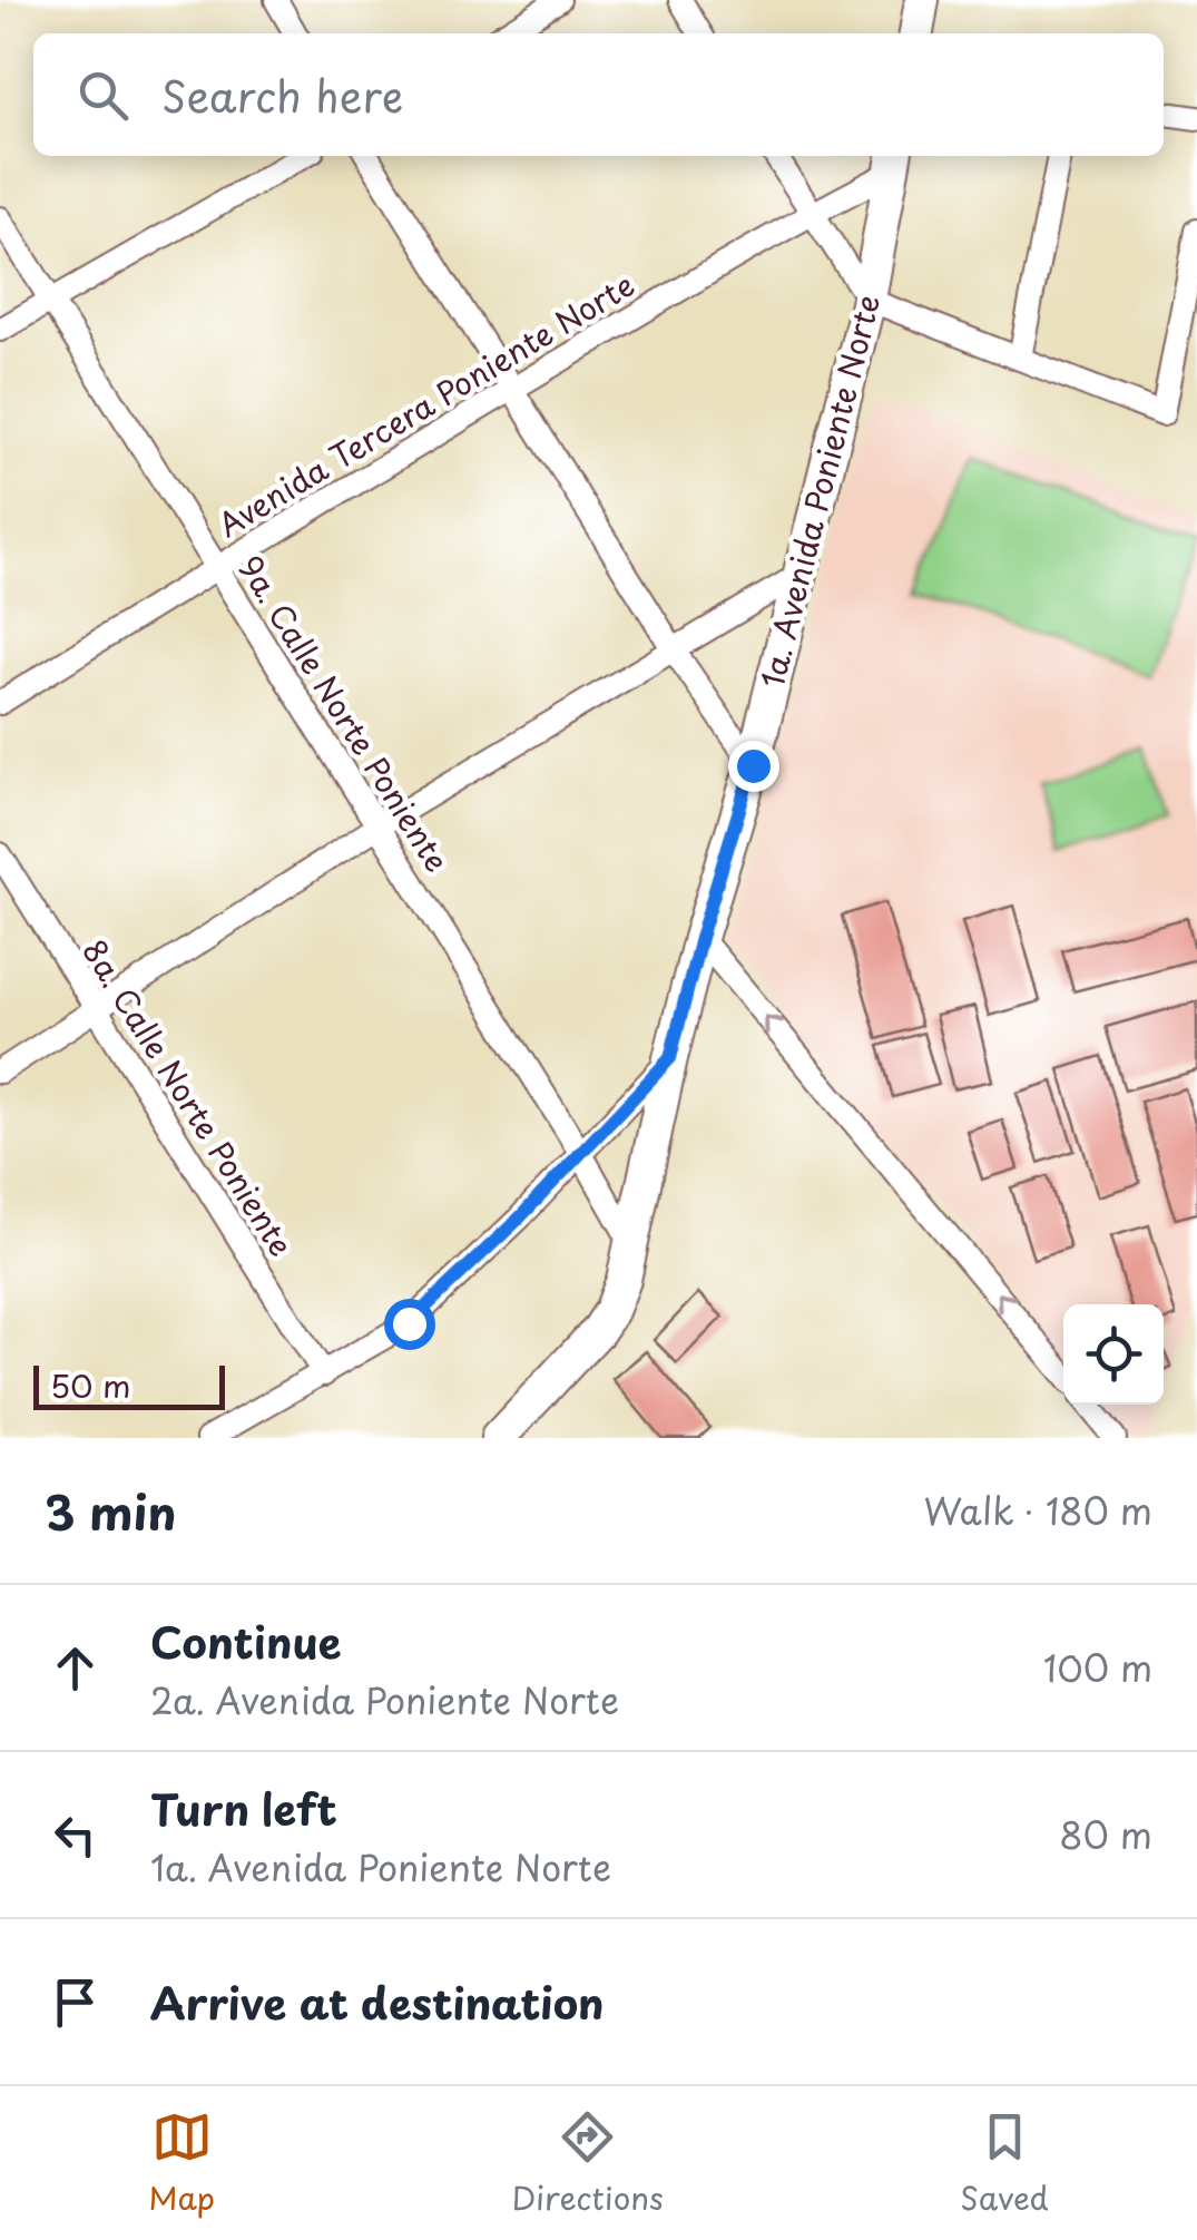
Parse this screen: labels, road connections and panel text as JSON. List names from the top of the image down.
{
  "streets": {
    "street": [
      "Avenida Tercera Poniente Norte",
      "1a. Avenida Poniente Norte",
      "9a. Calle Norte Poniente",
      "8a. Calle Norte Poniente"
    ]
  },
  "crossings": [
    ["Avenida Tercera Poniente Norte", "1a. Avenida Poniente Norte"],
    ["Avenida Tercera Poniente Norte", "9a. Calle Norte Poniente"],
    ["1a. Avenida Poniente Norte", "9a. Calle Norte Poniente"]
  ],
  "scale_bar": "50 m",
  "page": {
    "search": "Search here",
    "scale": "50 m",
    "heading": ["3 min", "Walk · 180 m"],
    "list": [
      ["Continue", "2a. Avenida Poniente Norte", "100 m"],
      ["Turn left", "1a. Avenida Poniente Norte", "80 m"],
      "Arrive at destination"
    ],
    "nav": ["Map", "Directions", "Saved"]
  }
}
